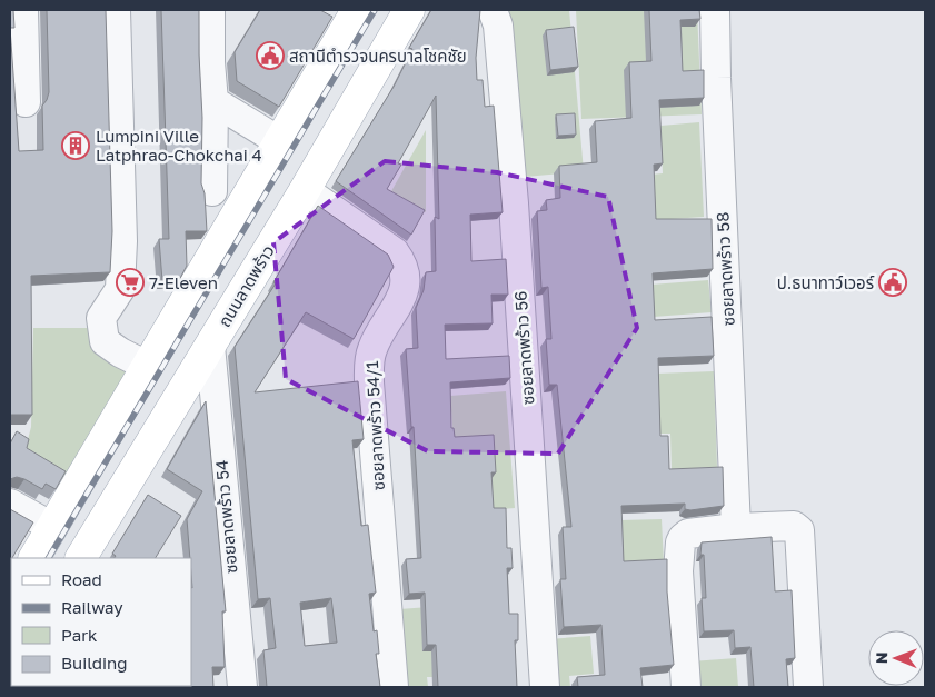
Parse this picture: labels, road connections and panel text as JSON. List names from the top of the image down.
{
  "streets": {
    "main road": ["ถนนลาดพร้าว"],
    "street": [
      "ซอยลาดพร้าว 58",
      "ซอยลาดพร้าว 56",
      "ซอยลาดพร้าว 54/1",
      "ซอยลาดพร้าว 54"
    ]
  },
  "crossings": [
    ["ถนนลาดพร้าว", "ซอยลาดพร้าว 54/1"],
    ["ถนนลาดพร้าว", "ซอยลาดพร้าว 54"]
  ],
  "places": {
    "public building": ["สถานีตำรวจนครบาลโชคชัย", "ป.ธนาทาว์เวอร์"],
    "building": ["Lumpini Ville Latphrao-Chokchai 4"],
    "supermarket": ["7-Eleven"]
  },
  "legend": [
    "Road",
    "Railway",
    "Park",
    "Building"
  ],
  "north": "left"
}
